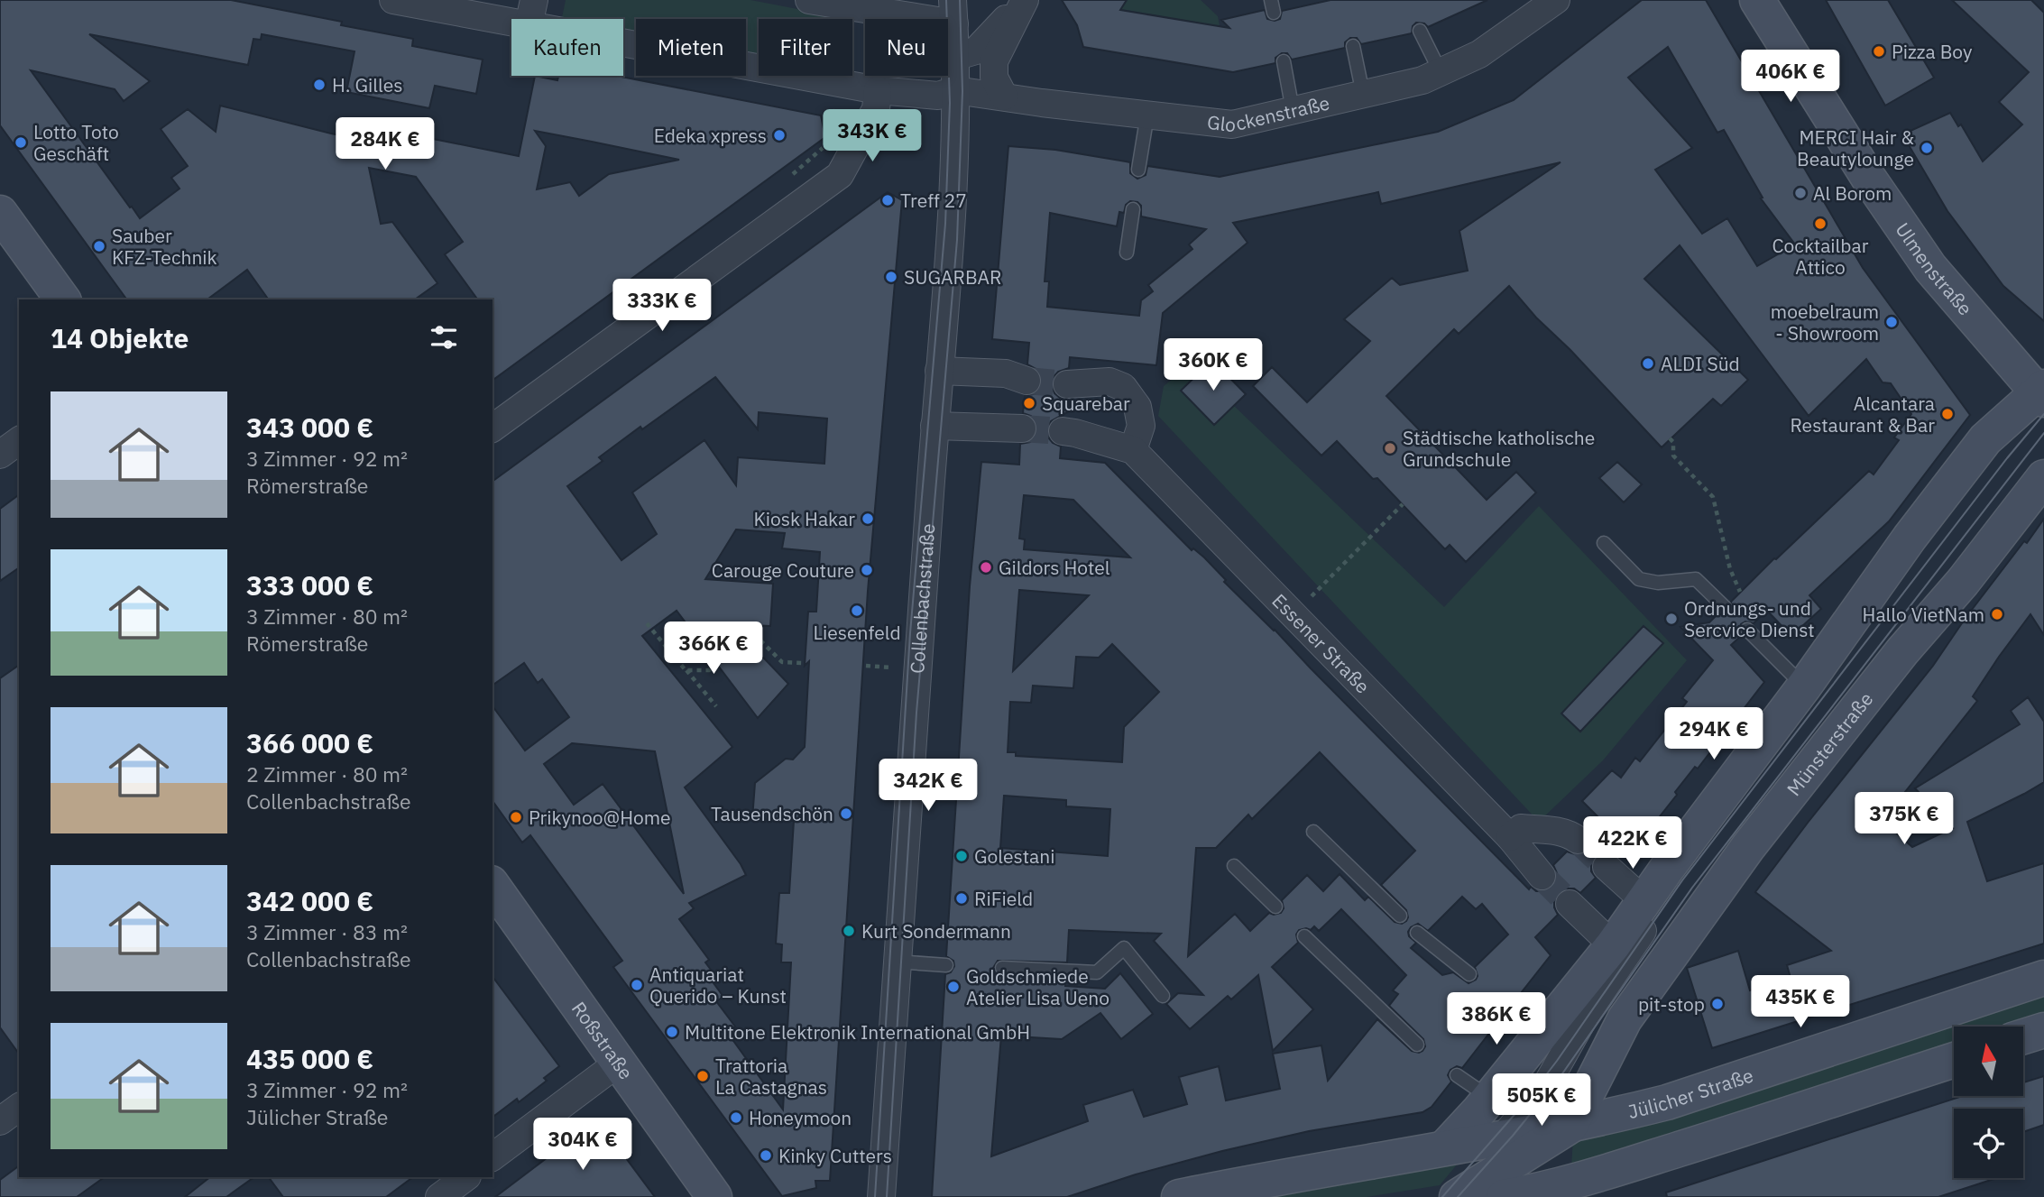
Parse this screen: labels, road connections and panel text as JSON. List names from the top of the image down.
{
  "streets": {
    "main road": [
      "Ulmenstraße",
      "Münsterstraße",
      "Roßstraße",
      "Jülicher Straße"
    ],
    "street": ["Glockenstraße", "Collenbachstraße", "Essener Straße"]
  },
  "crossings": [
    ["Glockenstraße", "Collenbachstraße"],
    ["Ulmenstraße", "Münsterstraße"],
    ["Münsterstraße", "Jülicher Straße"]
  ],
  "places": [
    "Pizza Boy",
    "H. Gilles",
    "Edeka xpress",
    "Lotto Toto Geschäft",
    "MERCI Hair & Beautylounge",
    "Al Borom",
    "Treff 27",
    "Cocktailbar Attico",
    "Sauber KFZ-Technik",
    "SUGARBAR",
    "moebelraum - Showroom",
    "ALDI Süd",
    "Squarebar",
    "Alcantara Restaurant & Bar",
    "Städtische katholische Grundschule",
    "Kiosk Hakar",
    "Gildors Hotel",
    "Carouge Couture",
    "Liesenfeld",
    "Hallo VietNam",
    "Ordnungs- und Sercvice Dienst",
    "Tausendschön",
    "Prikynoo@Home",
    "Golestani",
    "RiField",
    "Kurt Sondermann",
    "Antiquariat Querido – Kunst",
    "Goldschmiede Atelier Lisa Ueno",
    "pit-stop",
    "Multitone Elektronik International GmbH",
    "Trattoria La Castagnas",
    "Honeymoon",
    "Kinky Cutters"
  ],
  "north": "top",
  "page": {
    "chip": [
      "Kaufen",
      "Mieten",
      "Filter",
      "Neu"
    ],
    "price": [
      "406K €",
      "343K €",
      "284K €",
      "333K €",
      "360K €",
      "366K €",
      "294K €",
      "342K €",
      "375K €",
      "422K €",
      "435K €",
      "386K €",
      "505K €",
      "304K €"
    ],
    "heading": "14 Objekte",
    "list": [
      {
        "name": "343 000 €",
        "note": "3 Zimmer · 92 m² · Römerstraße"
      },
      {
        "name": "333 000 €",
        "note": "3 Zimmer · 80 m² · Römerstraße"
      },
      {
        "name": "366 000 €",
        "note": "2 Zimmer · 80 m² · Collenbachstraße"
      },
      {
        "name": "342 000 €",
        "note": "3 Zimmer · 83 m² · Collenbachstraße"
      },
      {
        "name": "435 000 €",
        "note": "3 Zimmer · 92 m² · Jülicher Straße"
      }
    ]
  }
}
